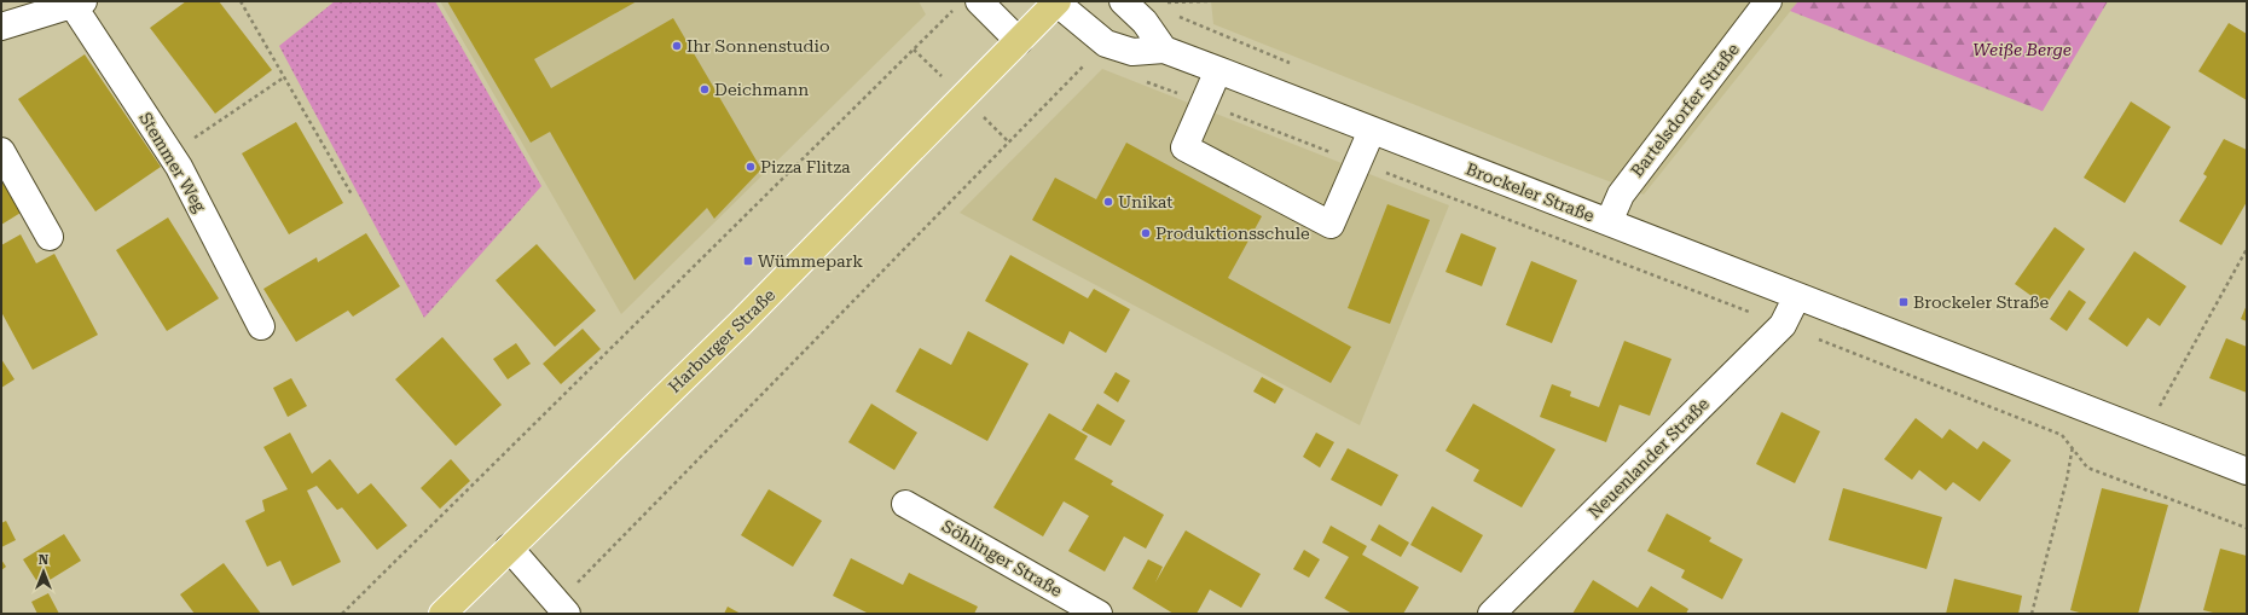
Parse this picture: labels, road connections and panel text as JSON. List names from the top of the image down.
{
  "streets": {
    "main road": ["Harburger Straße"],
    "street": [
      "Bartelsdorfer Straße",
      "Stemmer Weg",
      "Brockeler Straße",
      "Neuenlander Straße",
      "Söhlinger Straße"
    ]
  },
  "crossings": [
    ["Bartelsdorfer Straße", "Brockeler Straße"],
    ["Brockeler Straße", "Harburger Straße"],
    ["Brockeler Straße", "Neuenlander Straße"]
  ],
  "parks": ["Weiße Berge"],
  "places": {
    "other": [
      "Ihr Sonnenstudio",
      "Deichmann",
      "Pizza Flitza",
      "Unikat",
      "Produktionsschule"
    ],
    "transit": ["Wümmepark", "Brockeler Straße"]
  },
  "north": "top"
}
